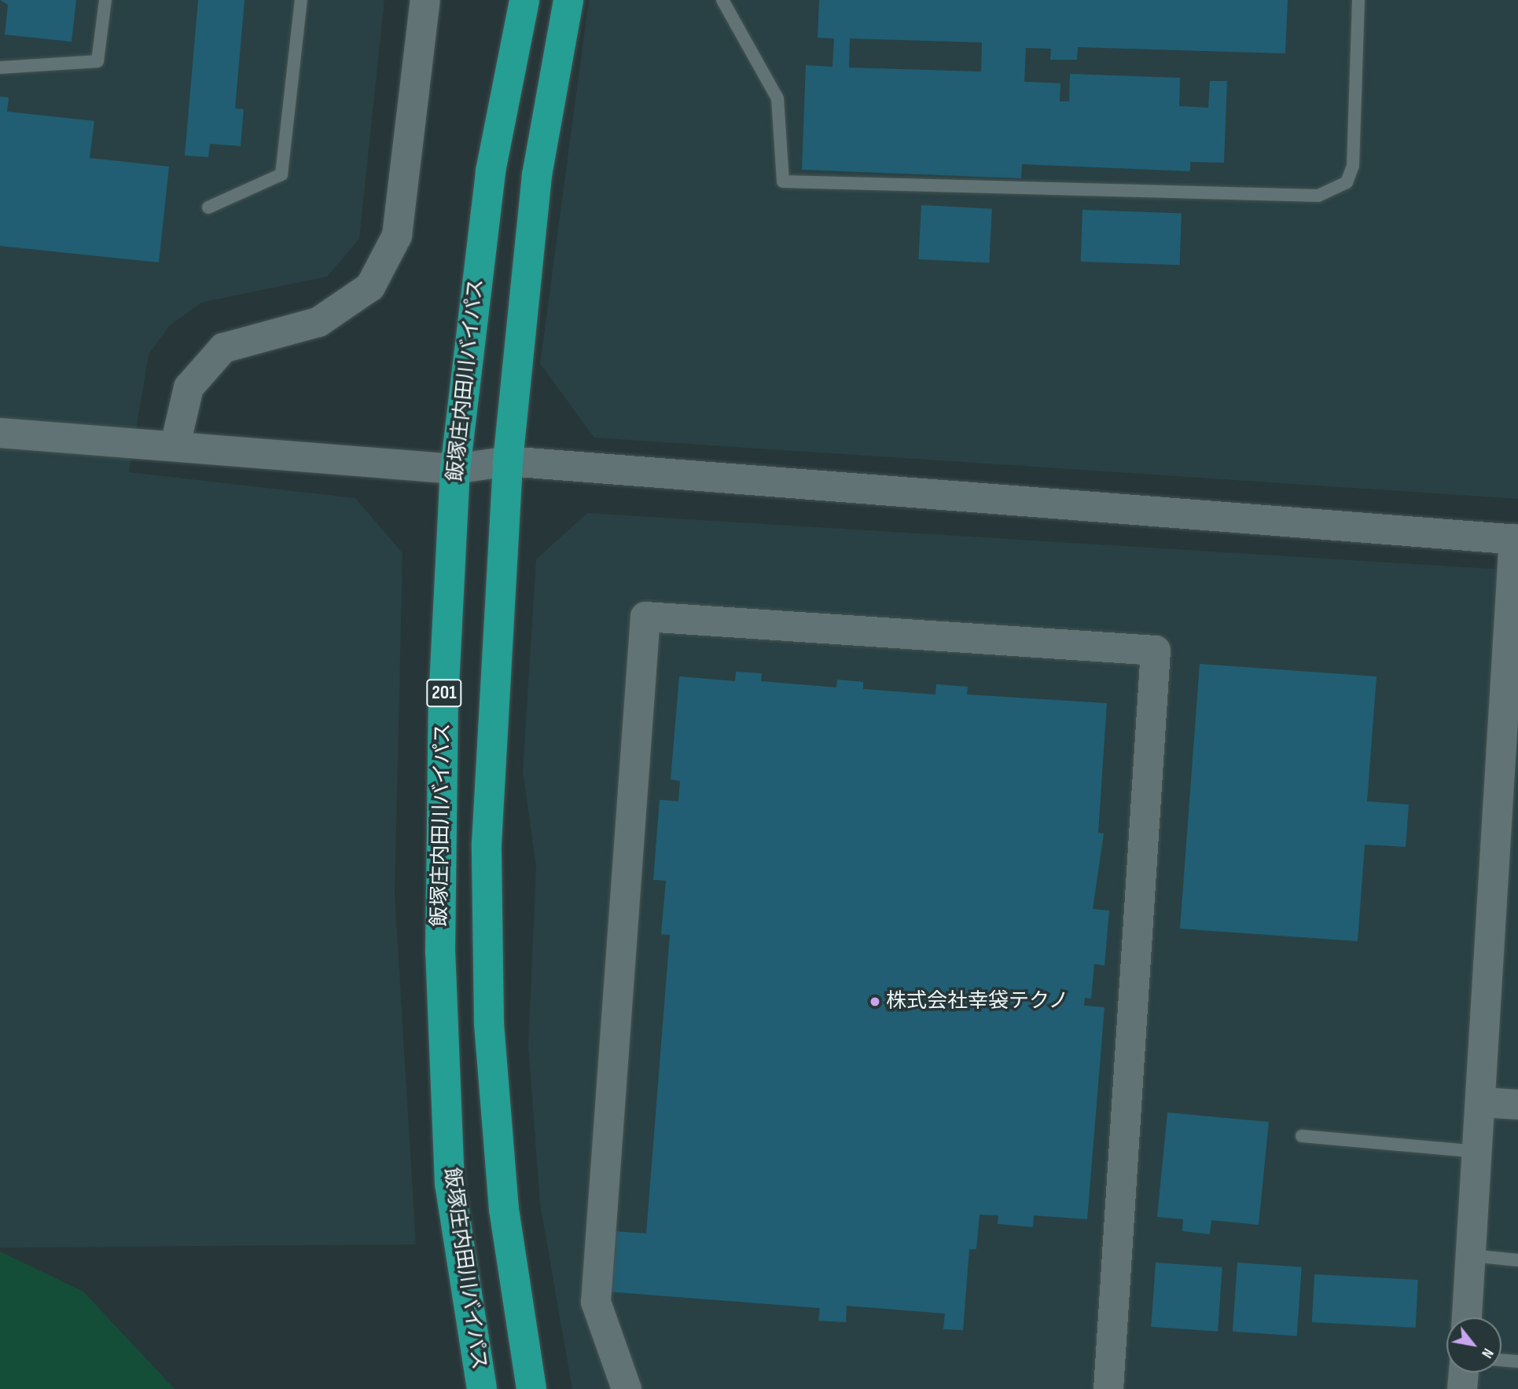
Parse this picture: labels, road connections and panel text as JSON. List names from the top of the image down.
{
  "streets": {
    "highway": ["飯塚庄内田川バイパス", "201"]
  },
  "places": ["株式会社幸袋テクノ"],
  "north": "bottom right"
}
